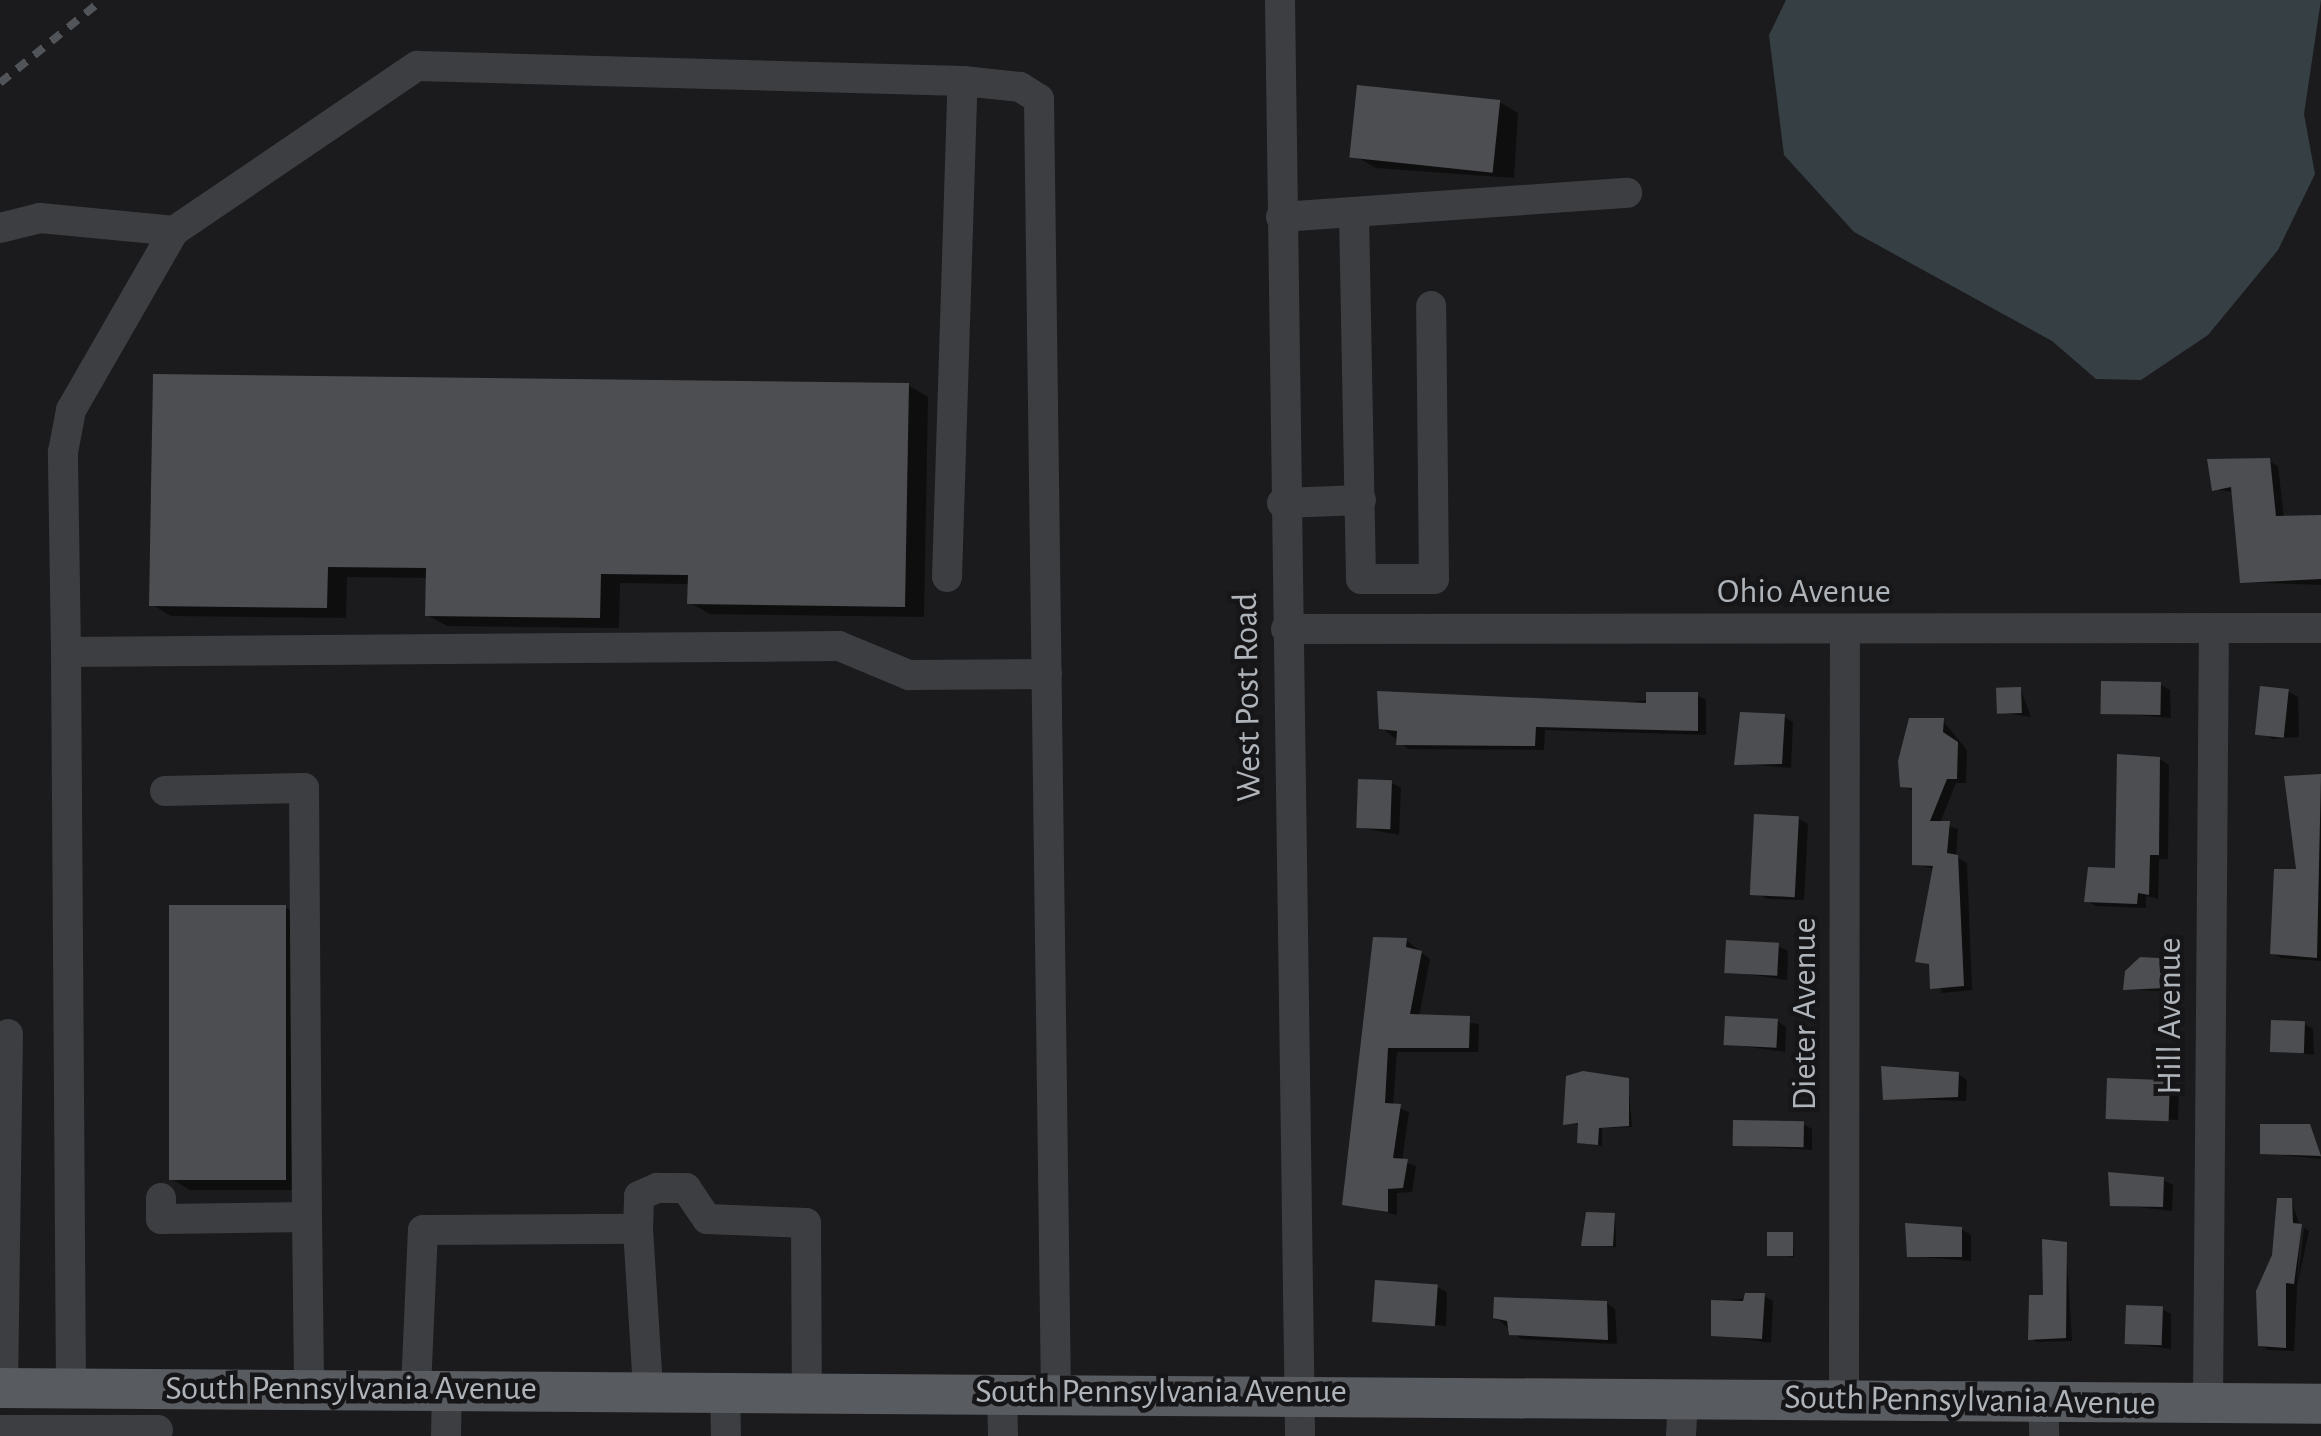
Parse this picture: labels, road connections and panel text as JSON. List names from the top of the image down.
{
  "streets": {
    "main road": ["South Pennsylvania Avenue"],
    "street": [
      "Ohio Avenue",
      "West Post Road",
      "Dieter Avenue",
      "Hill Avenue"
    ]
  },
  "crossings": [
    ["Ohio Avenue", "West Post Road"],
    ["Ohio Avenue", "Dieter Avenue"],
    ["Ohio Avenue", "Hill Avenue"],
    ["West Post Road", "South Pennsylvania Avenue"],
    ["Dieter Avenue", "South Pennsylvania Avenue"],
    ["Hill Avenue", "South Pennsylvania Avenue"]
  ]
}
